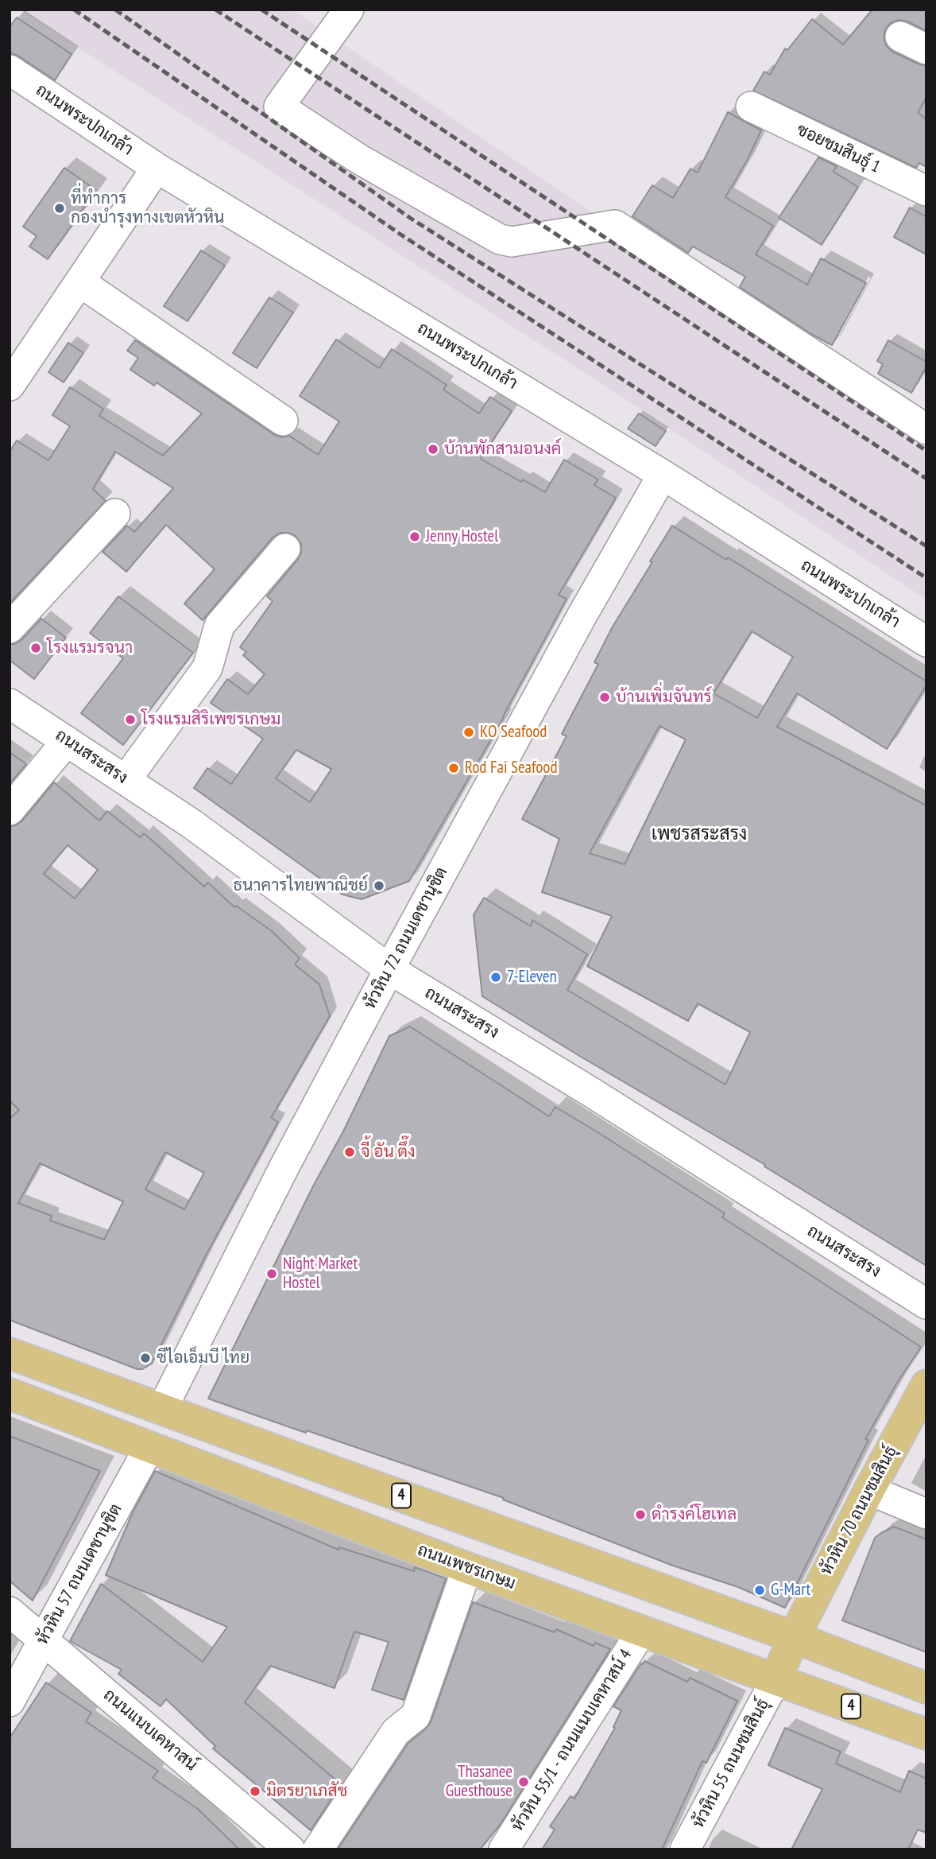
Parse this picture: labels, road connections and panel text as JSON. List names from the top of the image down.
{
  "streets": {
    "main road": ["4", "หัวหิน 70 ถนนชมสินธุ์", "ถนนเพชรเกษม"],
    "street": [
      "ถนนพระปกเกล้า",
      "ซอยชมสินธุ์ 1",
      "ถนนสระสรง",
      "หัวหิน 72 ถนนเดชานุชิต",
      "หัวหิน 57 ถนนเดชานุชิต",
      "ถนนแนบเคหาสน์",
      "หัวหิน 55/1 - ถนนแนบเคหาสน์ 4",
      "หัวหิน 55 ถนนชมสินธุ์"
    ]
  },
  "crossings": [
    ["ถนนพระปกเกล้า", "หัวหิน 72 ถนนเดชานุชิต"],
    ["ถนนสระสรง", "หัวหิน 72 ถนนเดชานุชิต"],
    ["หัวหิน 72 ถนนเดชานุชิต", "4"],
    ["4", "หัวหิน 70 ถนนชมสินธุ์"],
    ["หัวหิน 70 ถนนชมสินธุ์", "ถนนเพชรเกษม"],
    ["หัวหิน 70 ถนนชมสินธุ์", "หัวหิน 55 ถนนชมสินธุ์"],
    ["ถนนเพชรเกษม", "หัวหิน 57 ถนนเดชานุชิต"],
    ["ถนนเพชรเกษม", "หัวหิน 55/1 - ถนนแนบเคหาสน์ 4"],
    ["ถนนเพชรเกษม", "หัวหิน 55 ถนนชมสินธุ์"],
    ["หัวหิน 57 ถนนเดชานุชิต", "ถนนแนบเคหาสน์"]
  ],
  "districts": ["เพชรสระสรง"],
  "places": [
    "ที่ทำการ กองบำรุงทางเขตหัวหิน",
    "บ้านพักสามอนงค์",
    "Jenny Hostel",
    "โรงแรมรจนา",
    "บ้านเพิ่มจันทร์",
    "โรงแรมสิริเพชรเกษม",
    "KO Seafood",
    "Rod Fai Seafood",
    "ธนาคารไทยพาณิชย์",
    "7-Eleven",
    "จี้ อัน ตึ๊ง",
    "Night Market Hostel",
    "ซีไอเอ็มบี ไทย",
    "ดำรงค์โฮเทล",
    "G-Mart",
    "Thasanee Guesthouse",
    "มิตรยาเภสัช"
  ]
}
